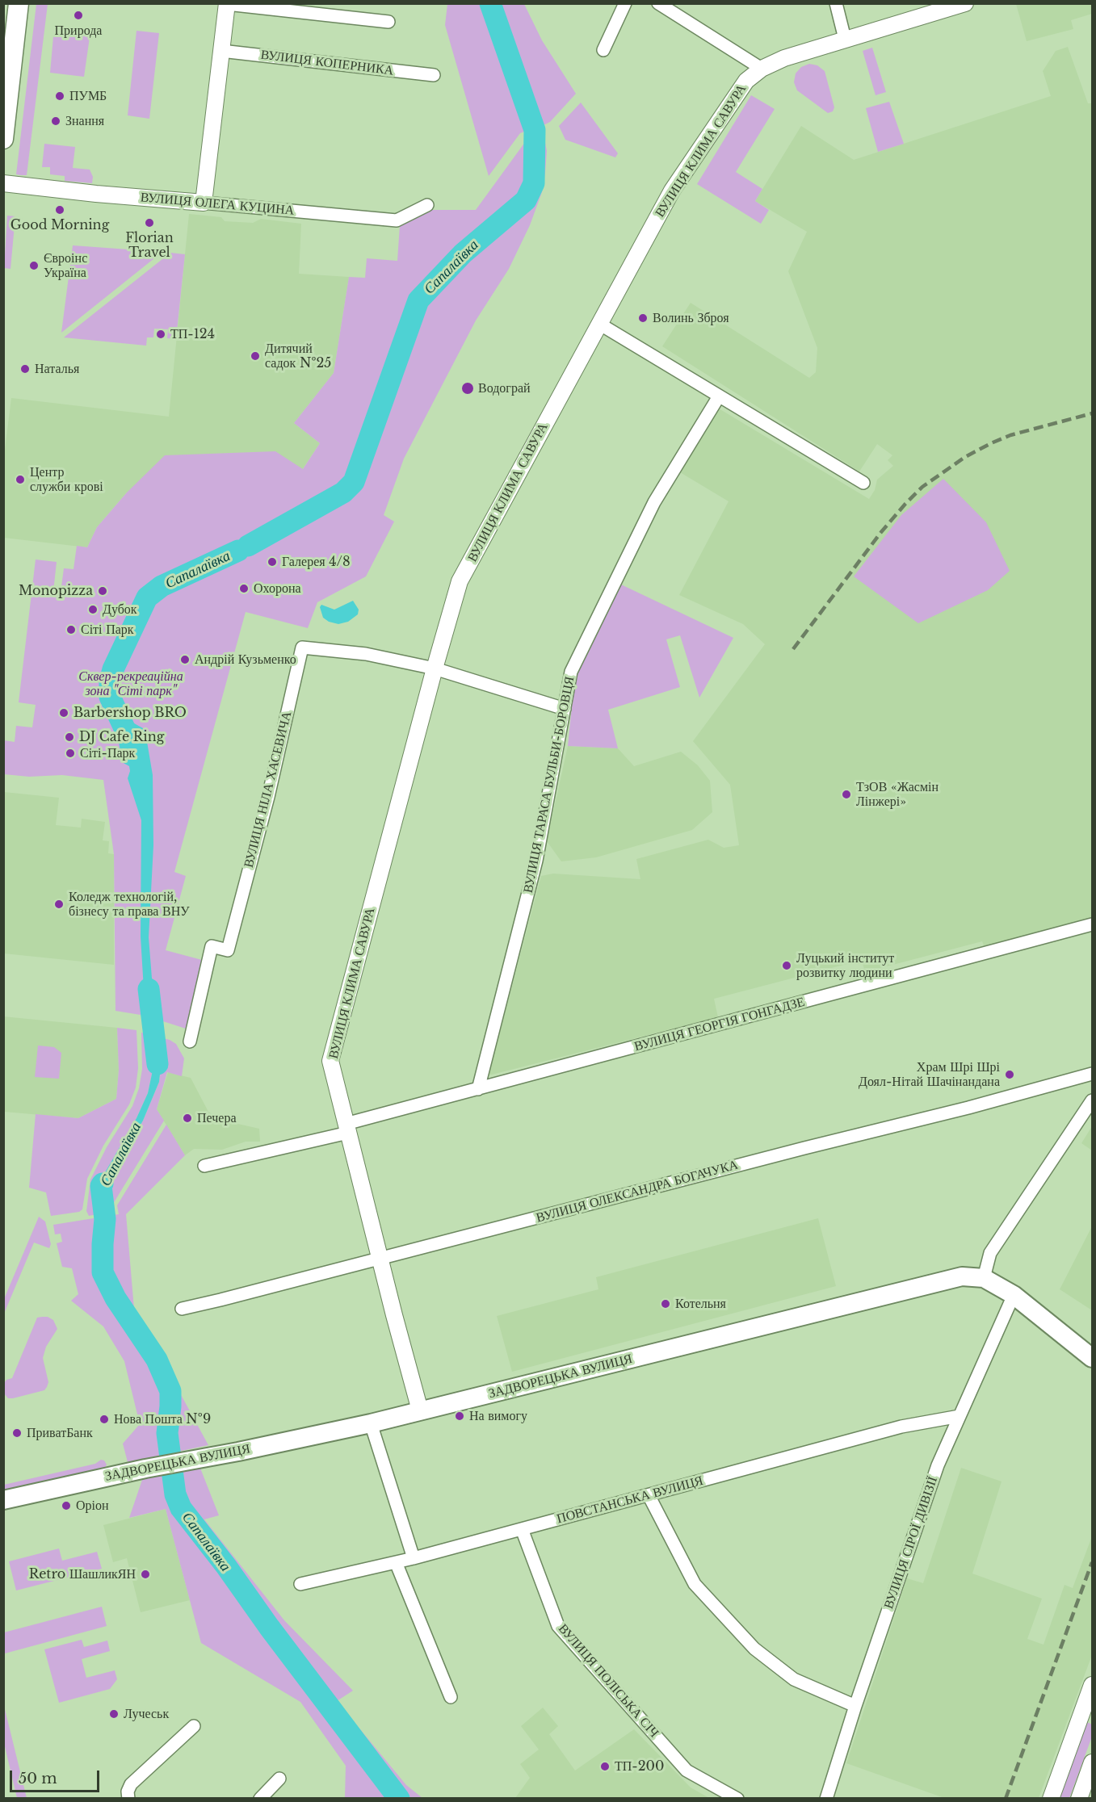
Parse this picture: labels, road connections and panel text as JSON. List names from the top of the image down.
{
  "streets": {
    "main road": ["ЗАДВОРЕЦЬКА ВУЛИЦЯ"],
    "street": [
      "ВУЛИЦЯ КОПЕРНИКА",
      "ВУЛИЦЯ КЛИМА САВУРА",
      "ВУЛИЦЯ ОЛЕГА КУЦИНА",
      "ВУЛИЦЯ ТАРАСА БУЛЬБИ-БОРОВЦЯ",
      "ВУЛИЦЯ НІЛА ХАСЕВИЧА",
      "ВУЛИЦЯ ГЕОРГІЯ ГОНГАДЗЕ",
      "ВУЛИЦЯ ОЛЕКСАНДРА БОГАЧУКА",
      "ПОВСТАНСЬКА ВУЛИЦЯ",
      "ВУЛИЦЯ СІРОЇ ДИВІЗІЇ",
      "ВУЛИЦЯ ПОЛІСЬКА СІЧ"
    ]
  },
  "crossings": [
    ["ВУЛИЦЯ КЛИМА САВУРА", "ВУЛИЦЯ НІЛА ХАСЕВИЧА"],
    ["ВУЛИЦЯ КЛИМА САВУРА", "ВУЛИЦЯ ГЕОРГІЯ ГОНГАДЗЕ"],
    ["ВУЛИЦЯ КЛИМА САВУРА", "ВУЛИЦЯ ОЛЕКСАНДРА БОГАЧУКА"],
    ["ВУЛИЦЯ КЛИМА САВУРА", "ЗАДВОРЕЦЬКА ВУЛИЦЯ"],
    ["ВУЛИЦЯ ТАРАСА БУЛЬБИ-БОРОВЦЯ", "ВУЛИЦЯ ГЕОРГІЯ ГОНГАДЗЕ"],
    ["ЗАДВОРЕЦЬКА ВУЛИЦЯ", "ВУЛИЦЯ СІРОЇ ДИВІЗІЇ"],
    ["ПОВСТАНСЬКА ВУЛИЦЯ", "ВУЛИЦЯ СІРОЇ ДИВІЗІЇ"],
    ["ПОВСТАНСЬКА ВУЛИЦЯ", "ВУЛИЦЯ ПОЛІСЬКА СІЧ"]
  ],
  "water": ["Сапалаївка"],
  "parks": ["Сквер-рекреаційна зона \"Сіті парк\""],
  "places": [
    "Природа",
    "ПУМБ",
    "Знання",
    "Good Morning",
    "Florian Travel",
    "Євроінс Україна",
    "Волинь Зброя",
    "ТП-124",
    "Дитячий садок №25",
    "Наталья",
    "Водограй",
    "Центр служби крові",
    "Галерея 4/8",
    "Охорона",
    "Monopizza",
    "Дубок",
    "Сіті Парк",
    "Андрій Кузьменко",
    "Barbershop BRO",
    "DJ Cafe Ring",
    "Сіті-Парк",
    "ТзОВ «Жасмін Лінжері»",
    "Коледж технологій, бізнесу та права ВНУ",
    "Луцький інститут розвитку людини",
    "Храм Шрі Шрі Доял-Нітай Шачінандана",
    "Печера",
    "Котельня",
    "На вимогу",
    "Нова Пошта №9",
    "ПриватБанк",
    "Оріон",
    "Retro ШашликЯН",
    "Лучеськ",
    "ТП-200"
  ],
  "scale_bar": "50 m"
}
